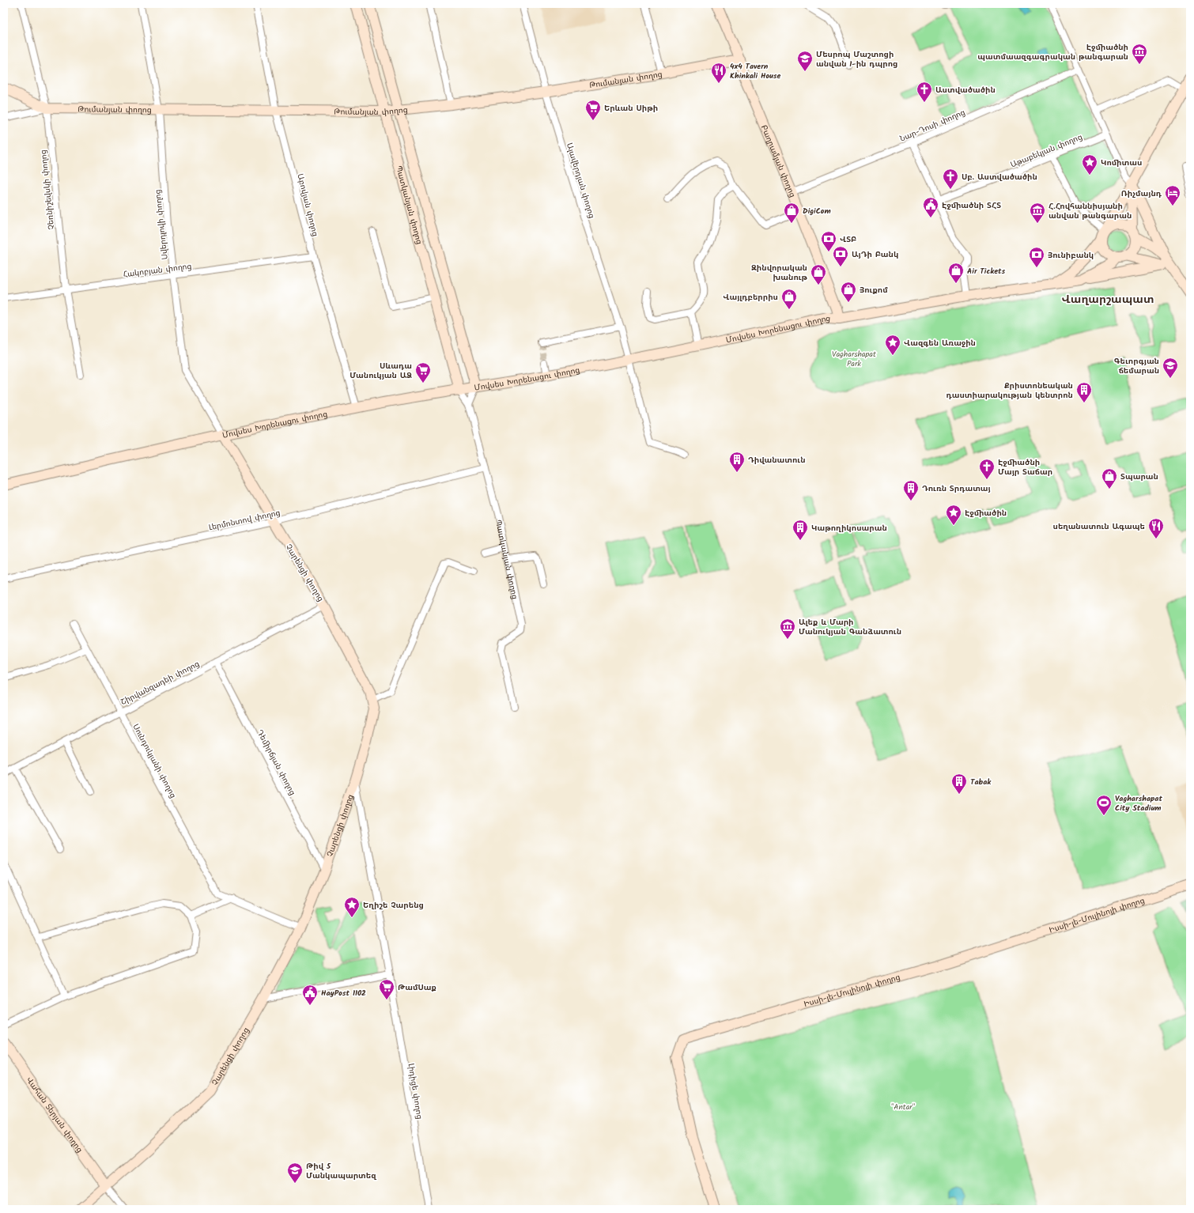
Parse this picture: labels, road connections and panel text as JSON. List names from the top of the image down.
{
  "streets": {
    "main road": [
      "Թումանյան փողոց",
      "Բաղրամյան փողոց",
      "Պատկանյան փողոց",
      "Մովսես Խորենացու փողոց",
      "Չարենցի փողոց",
      "Իսսի-լե-Մուլինոյի փողոց",
      "Վահան Տերյան փողոց"
    ],
    "street": [
      "Նար-Դոսի փողոց",
      "Աթաբեկյան փողոց",
      "Ալավերդյան փողոց",
      "Չեռնիշեվսկի փողոց",
      "Աբովյան փողոց",
      "Սվերդլովի փողոց",
      "Հակոբյան փողոց",
      "Լերմոնտով փողոց",
      "Շիրվանզադեի փողոց",
      "Սունդուկյանի փողոց",
      "Դեմիրճյան փողոց",
      "Լիդիցե փողոց"
    ]
  },
  "crossings": [
    ["Թումանյան փողոց", "Բաղրամյան փողոց"],
    ["Թումանյան փողոց", "Ալավերդյան փողոց"],
    ["Թումանյան փողոց", "Չեռնիշեվսկի փողոց"],
    ["Թումանյան փողոց", "Աբովյան փողոց"],
    ["Թումանյան փողոց", "Պատկանյան փողոց"],
    ["Թումանյան փողոց", "Սվերդլովի փողոց"],
    ["Նար-Դոսի փողոց", "Բաղրամյան փողոց"],
    ["Բաղրամյան փողոց", "Մովսես Խորենացու փողոց"],
    ["Ալավերդյան փողոց", "Մովսես Խորենացու փողոց"],
    ["Չեռնիշեվսկի փողոց", "Հակոբյան փողոց"],
    ["Աբովյան փողոց", "Հակոբյան փողոց"],
    ["Աբովյան փողոց", "Մովսես Խորենացու փողոց"],
    ["Պատկանյան փողոց", "Մովսես Խորենացու փողոց"],
    ["Պատկանյան փողոց", "Լերմոնտով փողոց"],
    ["Սվերդլովի փողոց", "Հակոբյան փողոց"],
    ["Սվերդլովի փողոց", "Մովսես Խորենացու փողոց"],
    ["Սվերդլովի փողոց", "Չարենցի փողոց"],
    ["Մովսես Խորենացու փողոց", "Չարենցի փողոց"],
    ["Լերմոնտով փողոց", "Չարենցի փողոց"],
    ["Չարենցի փողոց", "Շիրվանզադեի փողոց"],
    ["Չարենցի փողոց", "Սունդուկյանի փողոց"],
    ["Չարենցի փողոց", "Դեմիրճյան փողոց"],
    ["Չարենցի փողոց", "Լիդիցե փողոց"],
    ["Չարենցի փողոց", "Վահան Տերյան փողոց"],
    ["Շիրվանզադեի փողոց", "Սունդուկյանի փողոց"],
    ["Շիրվանզադեի փողոց", "Դեմիրճյան փողոց"]
  ],
  "districts": ["Վաղարշապատ"],
  "parks": ["Vagharshapat Park", "\"Antar\""],
  "places": {
    "museum": ["Էջմիածնի պատմաազգագրական թանգարան", "Հ.Հովհաննիսյանի անվան թանգարան", "Ալեք և Մարի Մանուկյան Գանձատուն"],
    "school or university": ["Մեսրոպ Մաշտոցի անվան 1-ին դպրոց", "Գեւորգյան ճեմարան", "Թիվ 5 Մանկապարտեզ"],
    "restaurant": ["4x4 Tavern Khinkali House", "սեղանատուն Ագապե"],
    "church": ["Աստվածածին", "Սբ. Աստվածածին", "Էջմիածնի Մայր Տաճար"],
    "supermarket": ["Երևան Սիթի", "Սևադա Մանուկյան ԱՁ", "ԹամՍաք"],
    "place": [
      "Կոմիտաս",
      "Վազգեն Առաջին",
      "Էջմիածին",
      "Եղիշե Չարենց"
    ],
    "hotel": ["Ռիչմայնդ"],
    "public building": ["Էջմիածնի ՏՀՏ", "HayPost 1102"],
    "shop": [
      "DigiCom",
      "Air Tickets",
      "Զինվորական խանութ",
      "Յուքոմ",
      "Վայլդբերրիս",
      "Տպարան"
    ],
    "bank": ["ՎՏԲ", "ԱյԴի Բանկ", "Յունիբանկ"],
    "building": [
      "Քրիստոնեական դաստիարակության կենտրոն",
      "Դիվանատուն",
      "Դուռն Տրդատայ",
      "Կաթողիկոսարան",
      "Tabak"
    ],
    "sports": ["Vagharshapat City Stadium"]
  }
}
